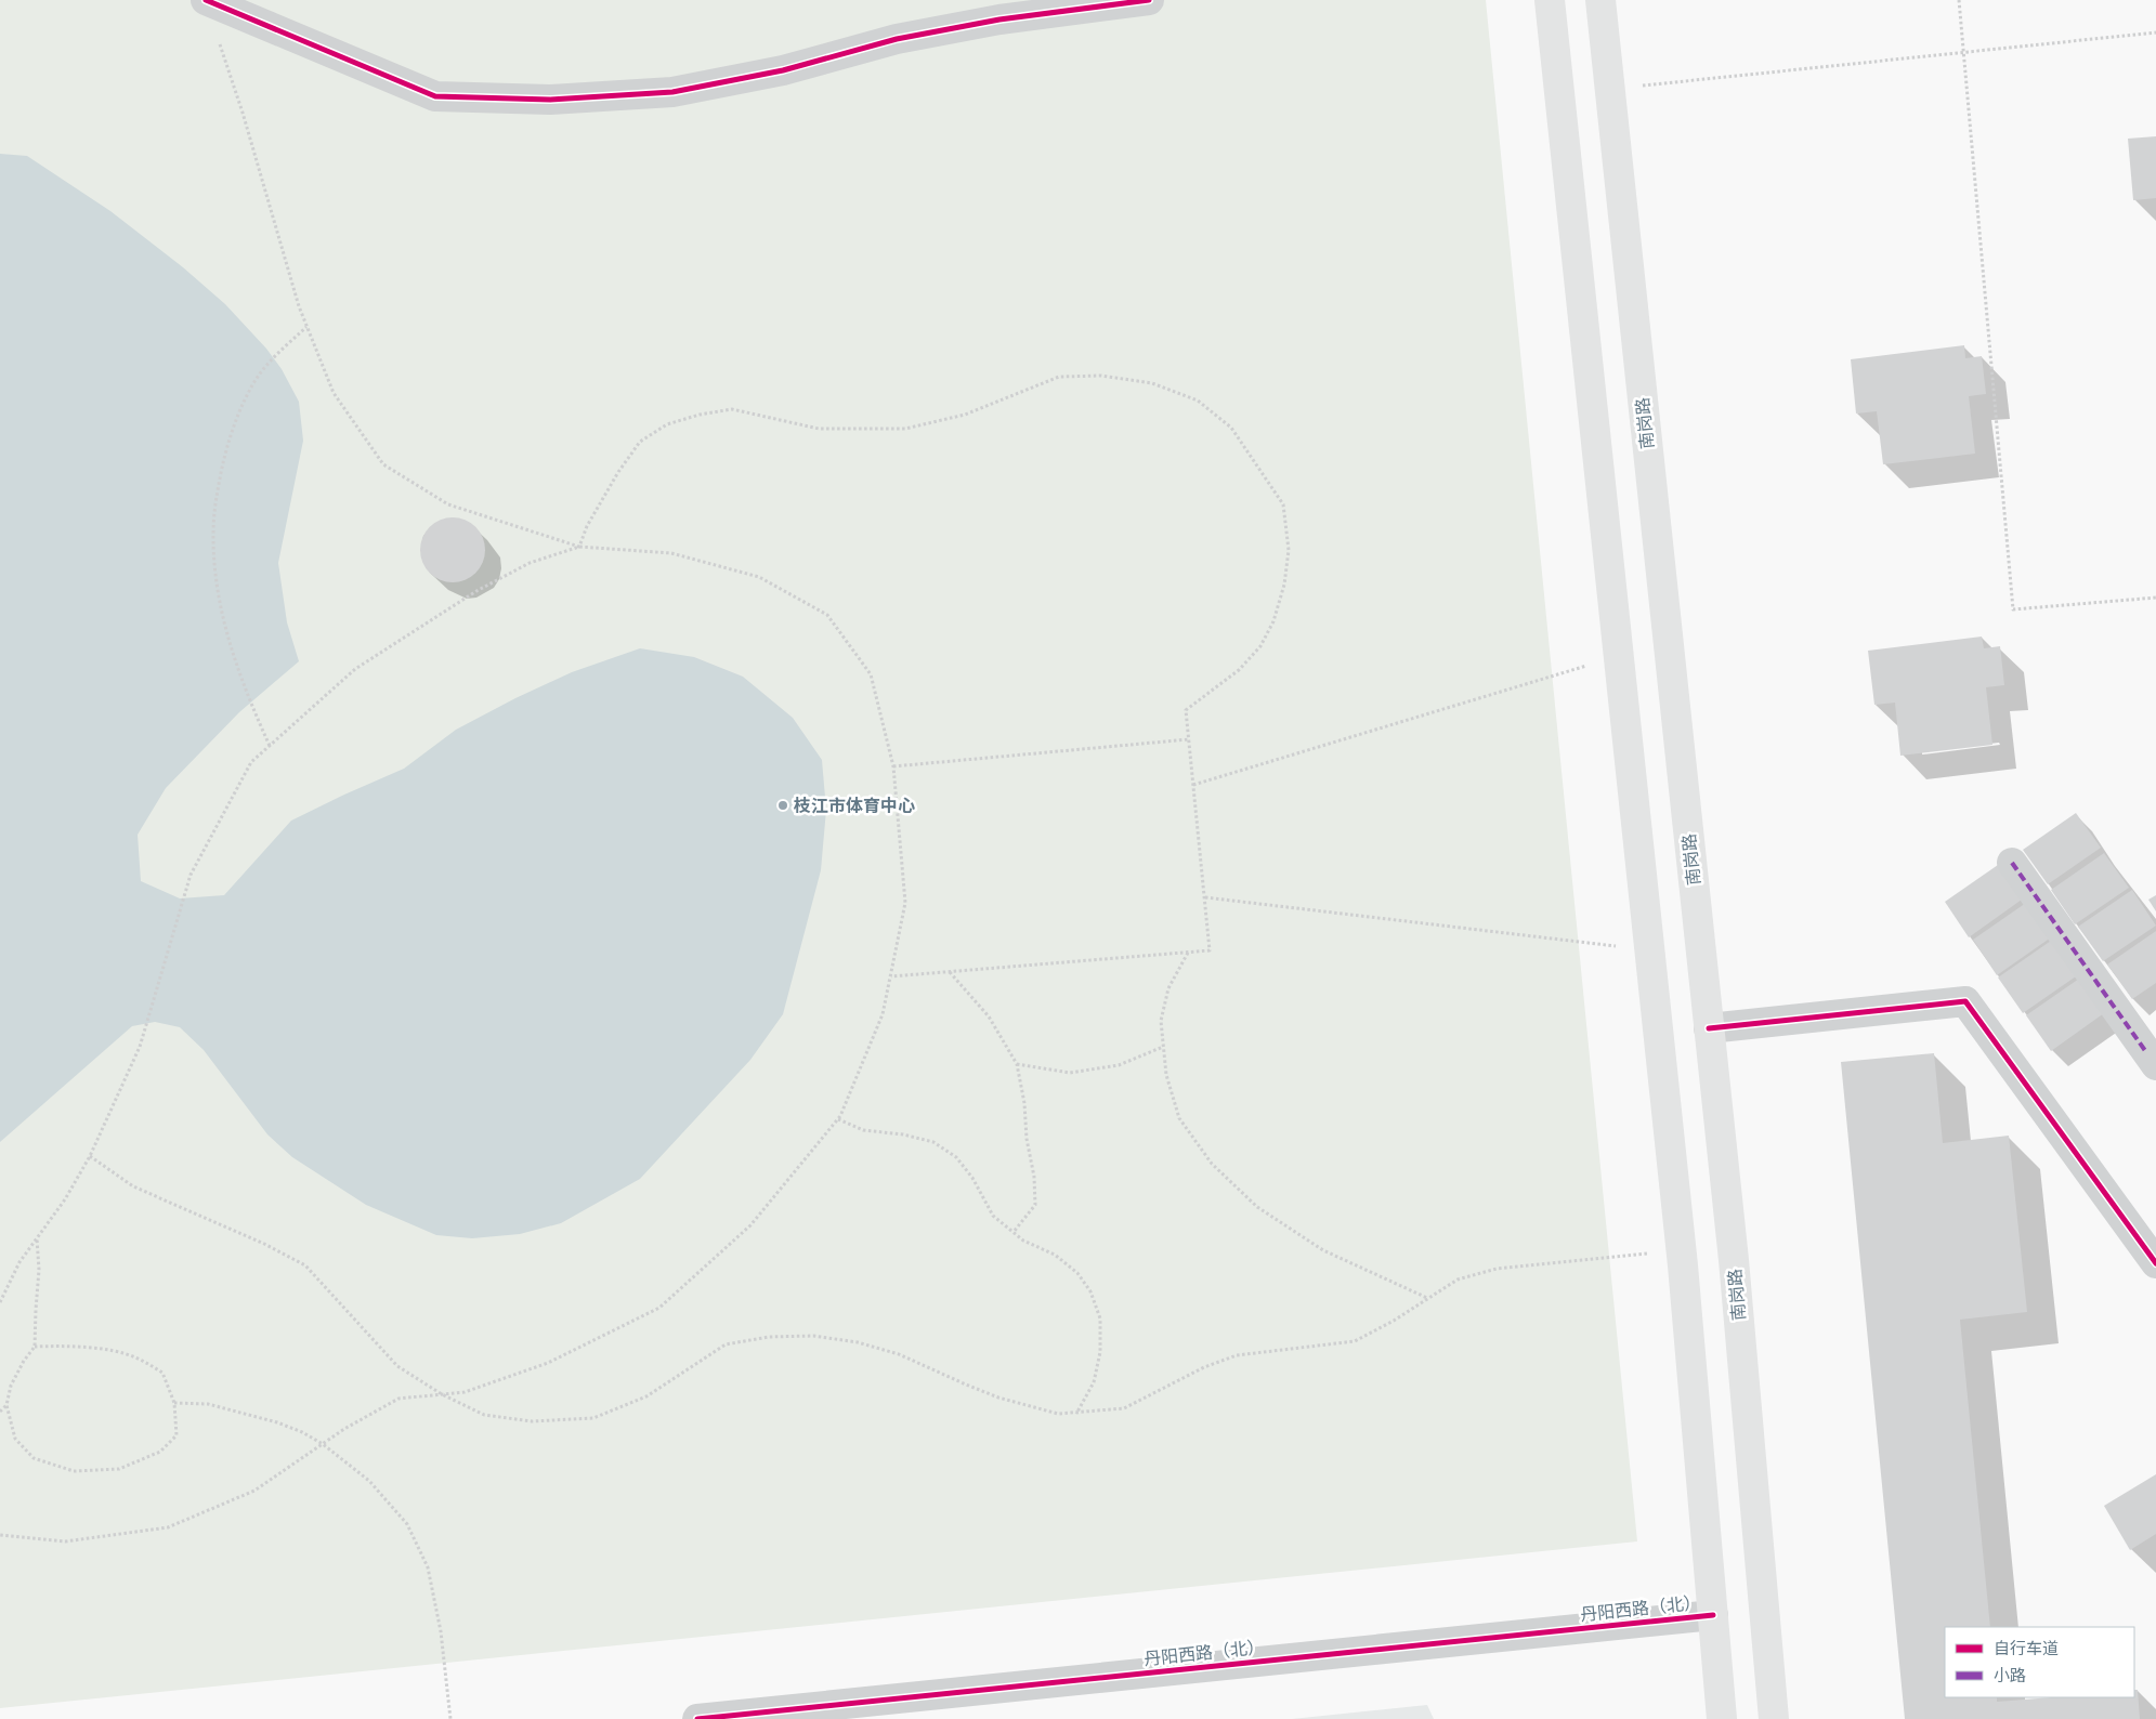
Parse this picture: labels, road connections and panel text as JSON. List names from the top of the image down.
{
  "streets": {
    "main road": ["南岗路"],
    "street": ["丹阳西路（北）"]
  },
  "places": ["枝江市体育中心"],
  "legend": ["自行车道", "小路"]
}
